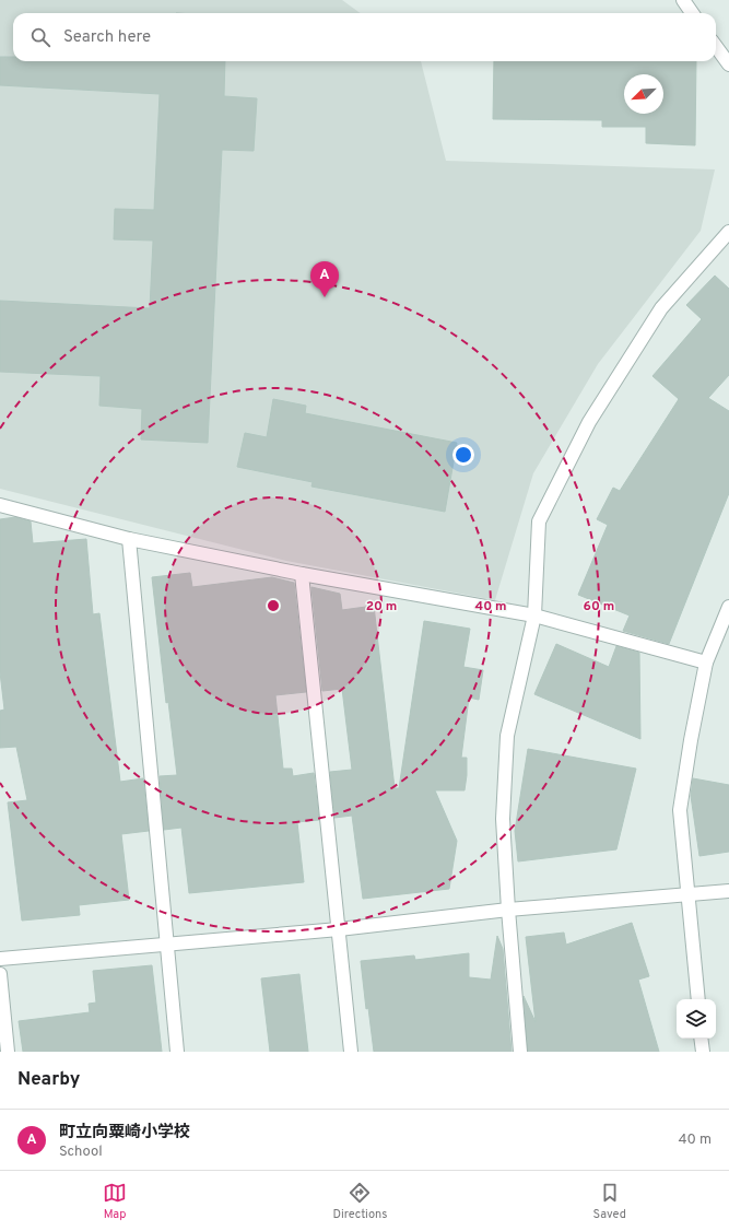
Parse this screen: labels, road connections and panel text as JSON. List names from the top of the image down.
{
  "north": "bottom left",
  "page": {
    "search": "Search here",
    "pins": "A",
    "heading": "Nearby",
    "list": [
      {
        "mark": "A",
        "name": "町立向粟崎小学校",
        "note": "School",
        "value": "40 m"
      }
    ],
    "nav": ["Map", "Directions", "Saved"]
  },
  "rings": ["20 m", "40 m", "60 m"]
}
